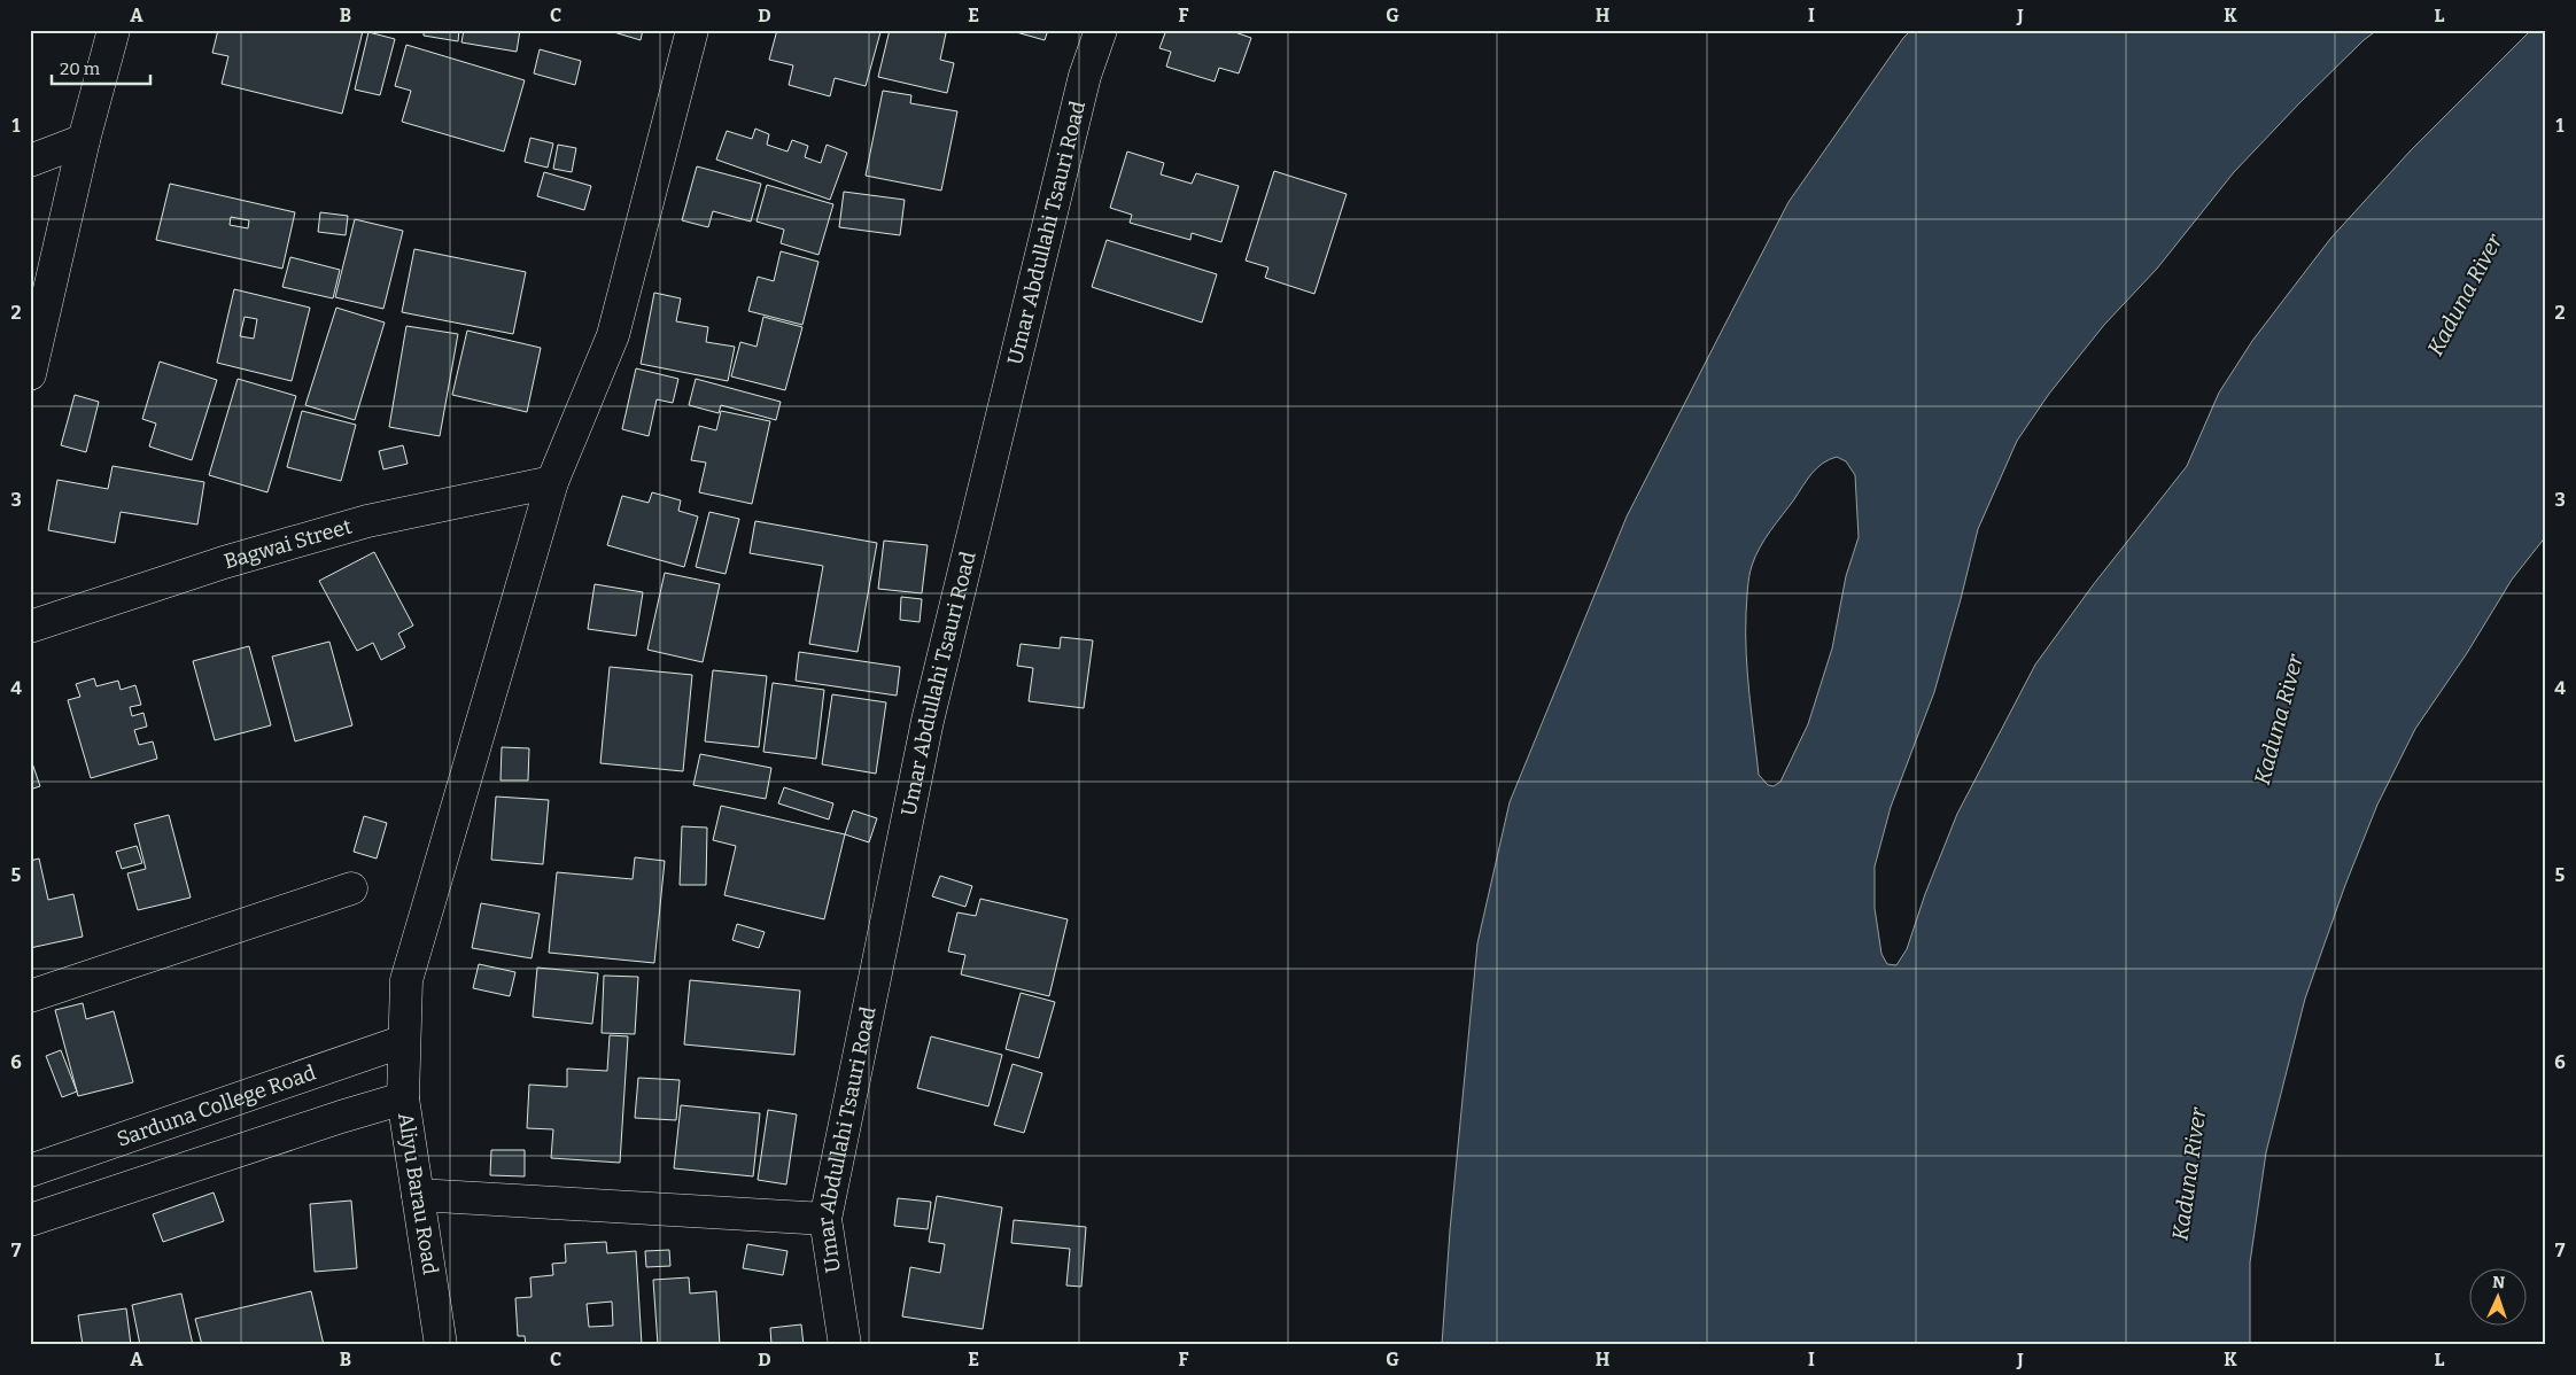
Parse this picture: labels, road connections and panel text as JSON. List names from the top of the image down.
{
  "streets": {
    "street": [
      "Umar Abdullahi Tsauri Road",
      "Bagwai Street",
      "Sarduna College Road",
      "Aliyu Barau Road"
    ]
  },
  "crossings": [
    ["Bagwai Street", "Aliyu Barau Road"],
    ["Sarduna College Road", "Aliyu Barau Road"]
  ],
  "water": ["Kaduna River"],
  "scale_bar": "20 m",
  "north": "top",
  "grid": {
    "columns": [
      "A",
      "B",
      "C",
      "D",
      "E",
      "F",
      "G",
      "H",
      "I",
      "J",
      "K",
      "L"
    ],
    "rows": [
      "1",
      "2",
      "3",
      "4",
      "5",
      "6",
      "7"
    ]
  }
}
